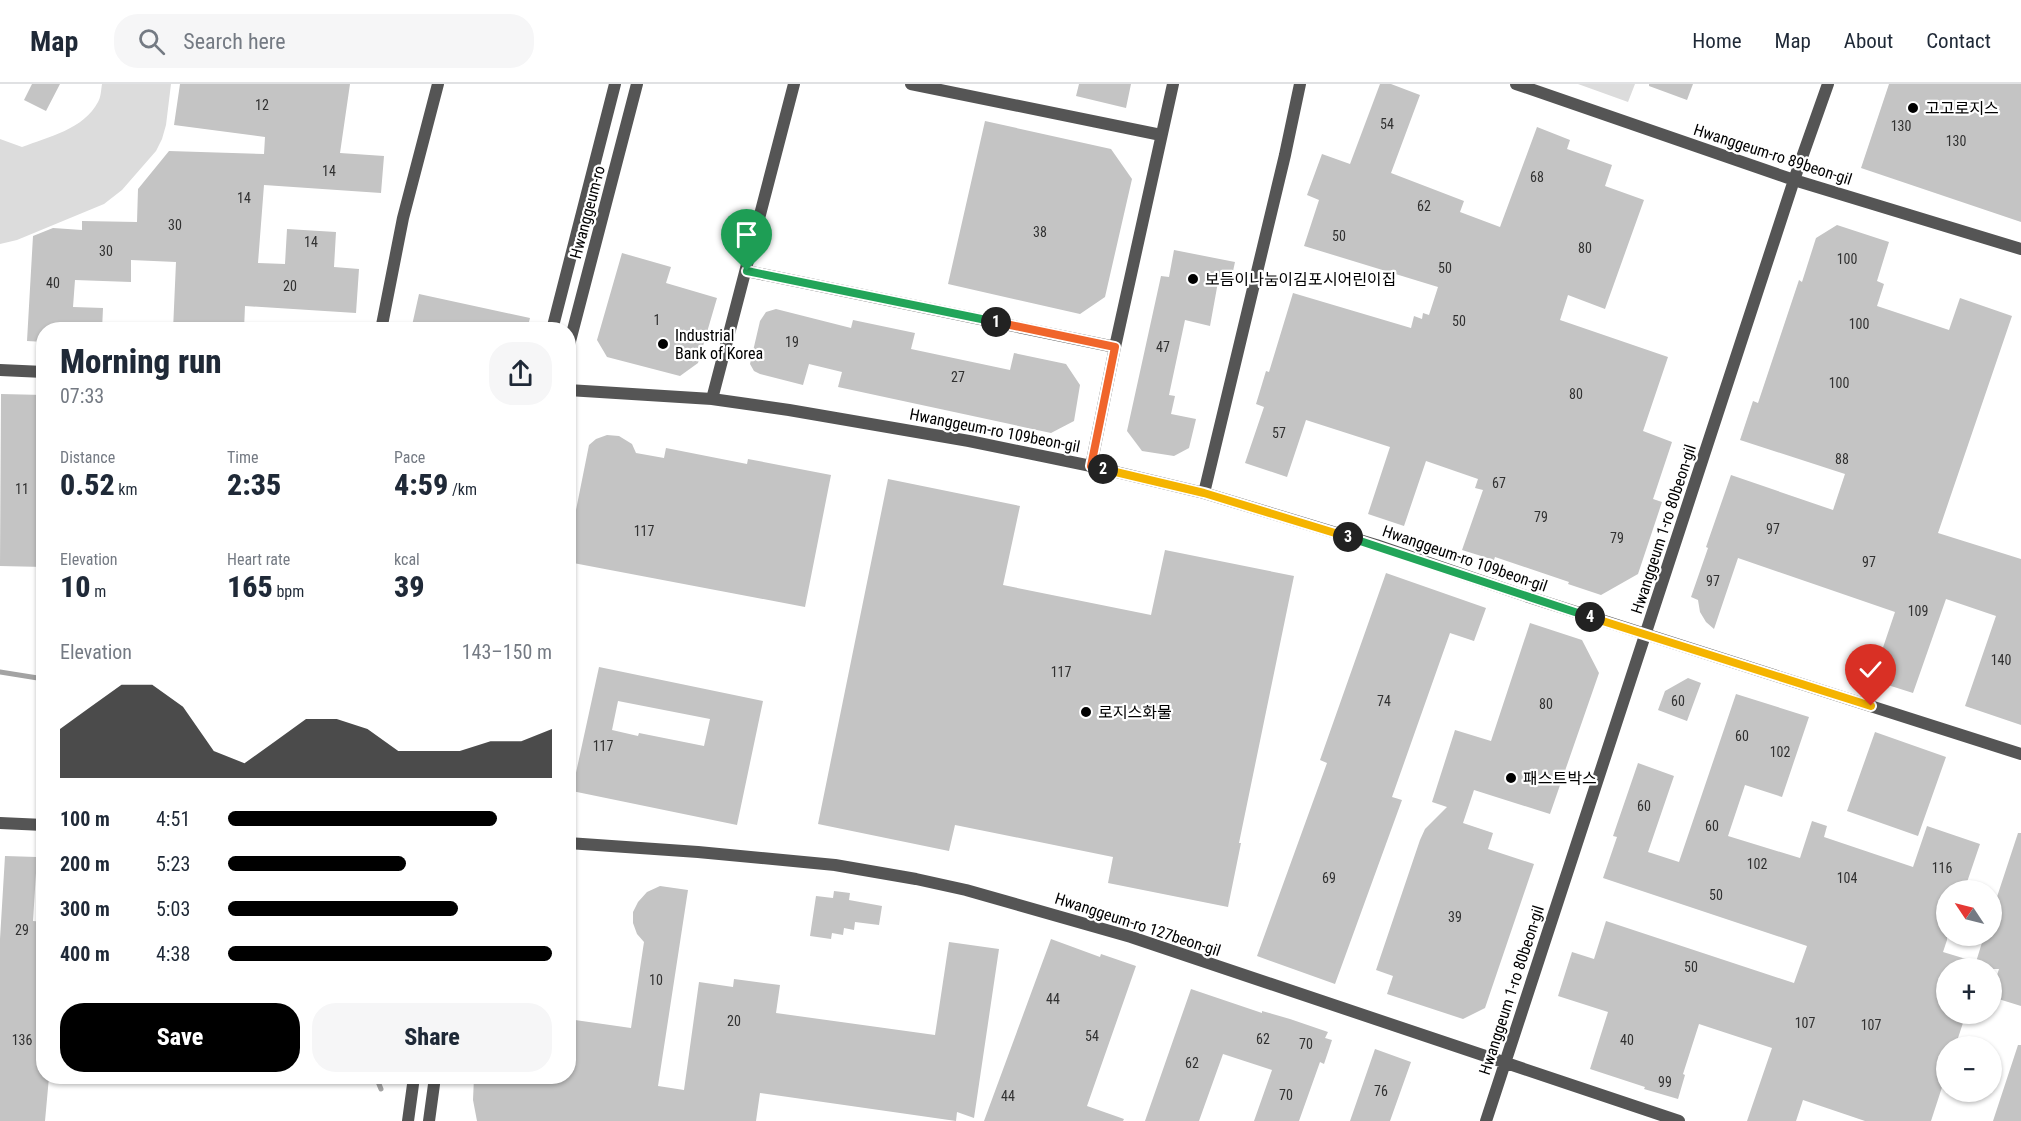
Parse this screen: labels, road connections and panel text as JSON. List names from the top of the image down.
{
  "streets": {
    "street": [
      "Hwanggeum-ro 89beon-gil",
      "Hwanggeum-ro",
      "Hwanggeum-ro 109beon-gil",
      "Hwanggeum 1-ro 80beon-gil",
      "Hwanggeum-ro 127beon-gil"
    ]
  },
  "crossings": [
    ["Hwanggeum-ro 89beon-gil", "Hwanggeum 1-ro 80beon-gil"],
    ["Hwanggeum-ro 109beon-gil", "Hwanggeum 1-ro 80beon-gil"],
    ["Hwanggeum 1-ro 80beon-gil", "Hwanggeum-ro 127beon-gil"]
  ],
  "places": [
    "고고로지스",
    "보듬이나눔이김포시어린이집",
    "Industrial Bank of Korea",
    "로지스화물",
    "패스트박스"
  ],
  "house_numbers": [
    "12",
    "54",
    "130",
    "130",
    "14",
    "68",
    "14",
    "62",
    "30",
    "38",
    "50",
    "14",
    "80",
    "30",
    "100",
    "50",
    "40",
    "20",
    "1",
    "50",
    "100",
    "19",
    "47",
    "27",
    "100",
    "80",
    "57",
    "88",
    "67",
    "11",
    "79",
    "97",
    "117",
    "79",
    "97",
    "97",
    "109",
    "140",
    "117",
    "74",
    "60",
    "80",
    "60",
    "117",
    "102",
    "60",
    "60",
    "102",
    "116",
    "69",
    "104",
    "50",
    "39",
    "29",
    "50",
    "10",
    "44",
    "20",
    "107",
    "107",
    "54",
    "62",
    "136",
    "40",
    "70",
    "62",
    "99",
    "76",
    "70",
    "44"
  ],
  "north": "top left",
  "page": {
    "header": "Map",
    "search": "Search here",
    "nav": [
      "Home",
      "Map",
      "About",
      "Contact"
    ],
    "pins": [
      "1",
      "2",
      "3",
      "4"
    ],
    "heading": ["Morning run", "07:33"],
    "stats": [
      ["Distance", "0.52 km"],
      ["Time", "2:35"],
      ["Pace", "4:59 /km"],
      ["Elevation", "10 m"],
      ["Heart rate", "165 bpm"],
      ["kcal", "39"]
    ],
    "chart": ["Elevation", "143–150 m"],
    "list": [
      {
        "name": "100 m",
        "note": "4:51"
      },
      {
        "name": "200 m",
        "note": "5:23"
      },
      {
        "name": "300 m",
        "note": "5:03"
      },
      {
        "name": "400 m",
        "note": "4:38"
      }
    ],
    "map_buttons": ["+", "−"],
    "buttons": ["Save", "Share"]
  }
}
